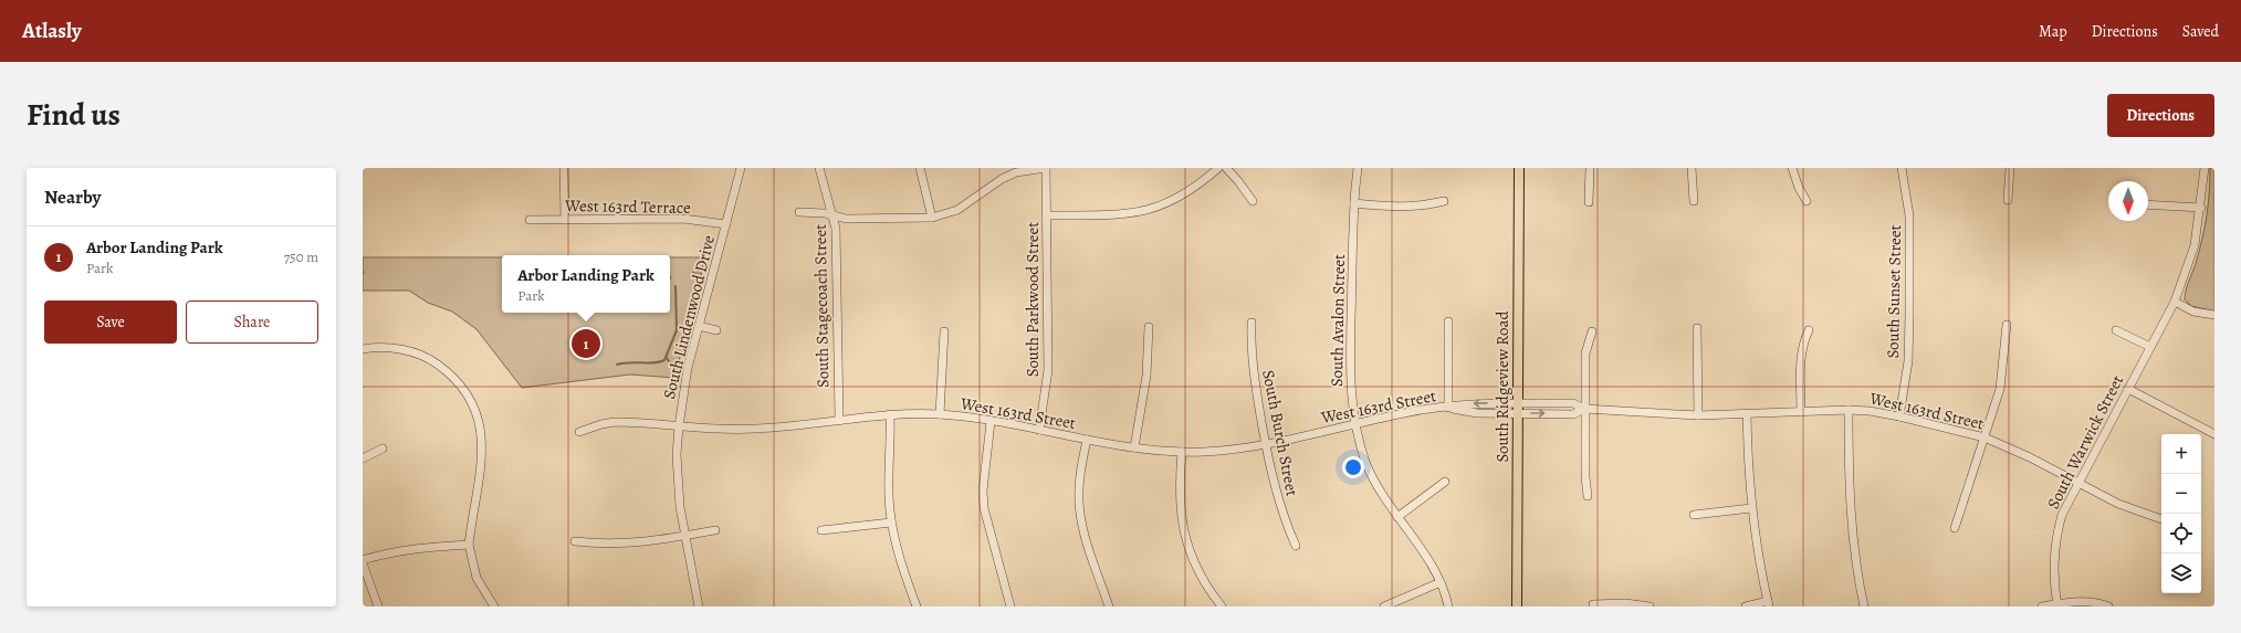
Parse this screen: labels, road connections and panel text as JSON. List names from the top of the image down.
{
  "streets": {
    "main road": ["South Ridgeview Road"],
    "street": [
      "West 163rd Terrace",
      "South Sunset Street",
      "South Parkwood Street",
      "South Stagecoach Street",
      "South Lindenwood Drive",
      "South Avalon Street",
      "West 163rd Street",
      "South Burch Street",
      "South Warwick Street"
    ]
  },
  "crossings": [
    ["West 163rd Terrace", "South Lindenwood Drive"],
    ["South Sunset Street", "West 163rd Street"],
    ["South Parkwood Street", "West 163rd Street"],
    ["South Stagecoach Street", "West 163rd Street"],
    ["South Lindenwood Drive", "West 163rd Street"],
    ["South Avalon Street", "West 163rd Street"],
    ["South Ridgeview Road", "West 163rd Street"],
    ["West 163rd Street", "South Burch Street"],
    ["West 163rd Street", "South Warwick Street"]
  ],
  "north": "bottom",
  "page": {
    "header": "Atlasly",
    "nav": ["Map", "Directions", "Saved"],
    "title": "Find us",
    "buttons": [
      "Directions",
      ["Save", "Share"]
    ],
    "heading": "Nearby",
    "list": [
      {
        "mark": "1",
        "name": "Arbor Landing Park",
        "note": "Park",
        "value": "750 m"
      }
    ],
    "popup": ["Arbor Landing Park", "Park"],
    "pins": "1",
    "map_buttons": ["+", "−"]
  }
}
